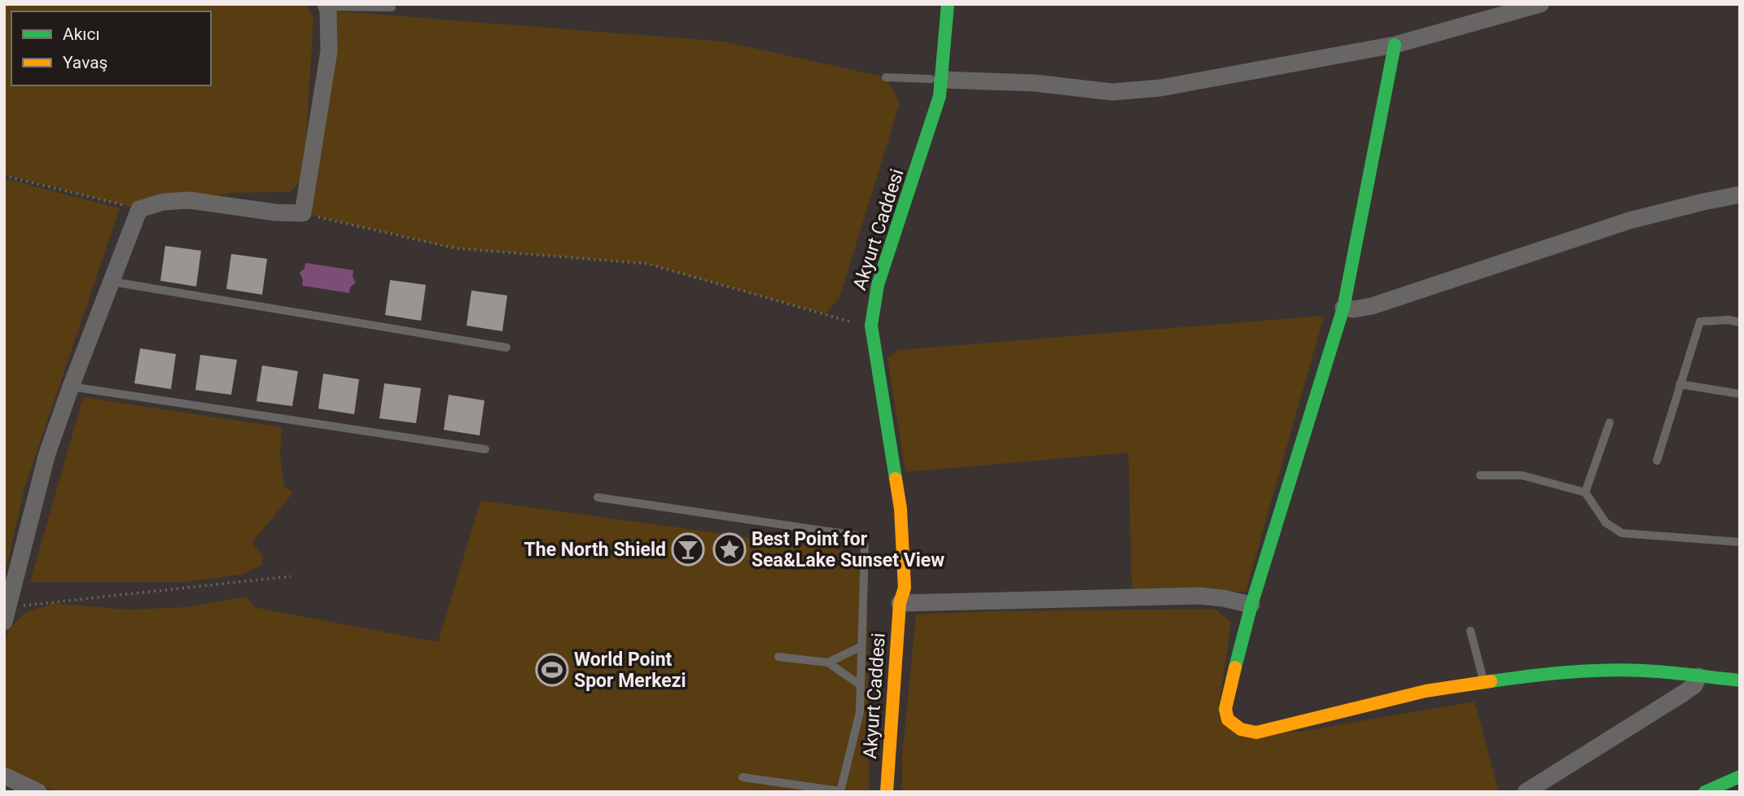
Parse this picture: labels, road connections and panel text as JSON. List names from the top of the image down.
{
  "streets": {
    "street": ["Akyurt Caddesi"]
  },
  "places": {
    "bar": ["The North Shield"],
    "place": ["Best Point for Sea&Lake Sunset View"],
    "sports": ["World Point Spor Merkezi"]
  },
  "legend": ["Akıcı", "Yavaş"]
}
